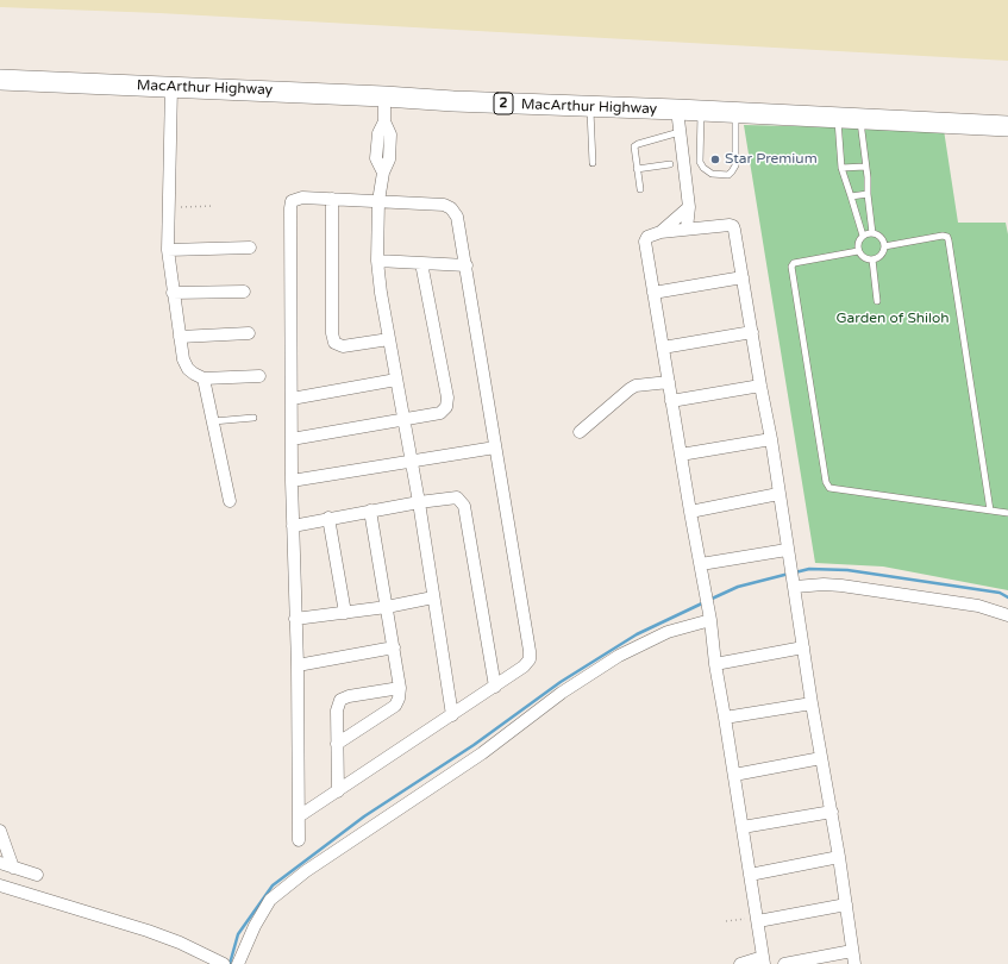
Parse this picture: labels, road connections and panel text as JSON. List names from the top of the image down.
{
  "streets": {
    "highway": ["MacArthur Highway", "2"]
  },
  "parks": ["Garden of Shiloh"],
  "places": ["Star Premium"]
}
